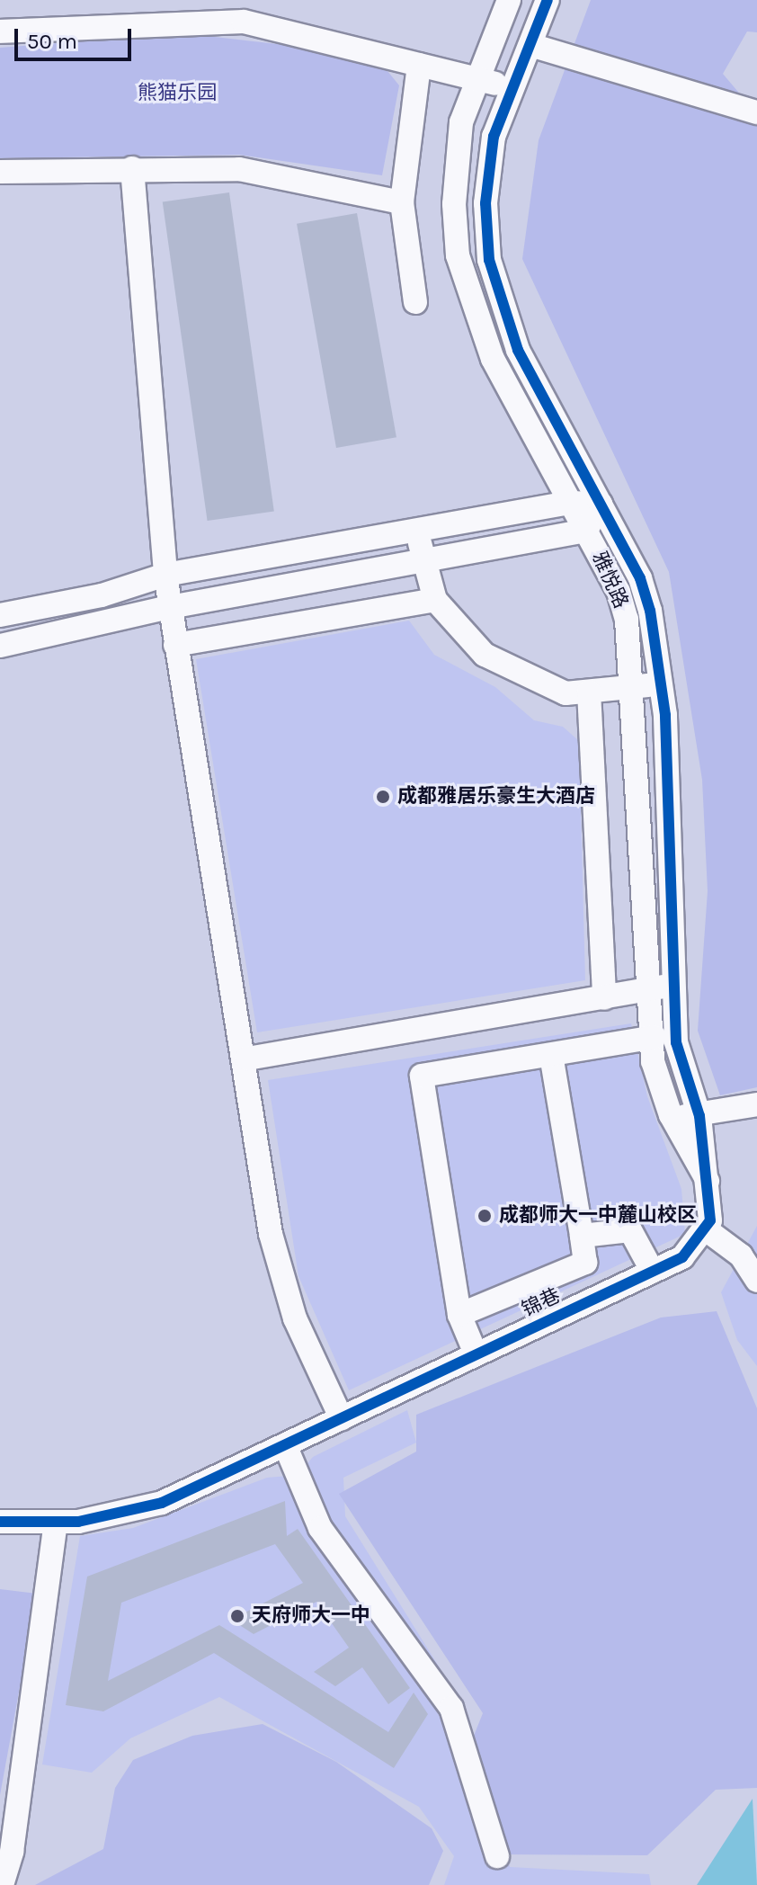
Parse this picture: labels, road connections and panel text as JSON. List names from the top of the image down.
{
  "streets": {
    "street": ["雅悦路", "锦巷"]
  },
  "parks": ["熊猫乐园"],
  "places": ["成都雅居乐豪生大酒店", "成都师大一中麓山校区", "天府师大一中"],
  "scale_bar": "50 m"
}
